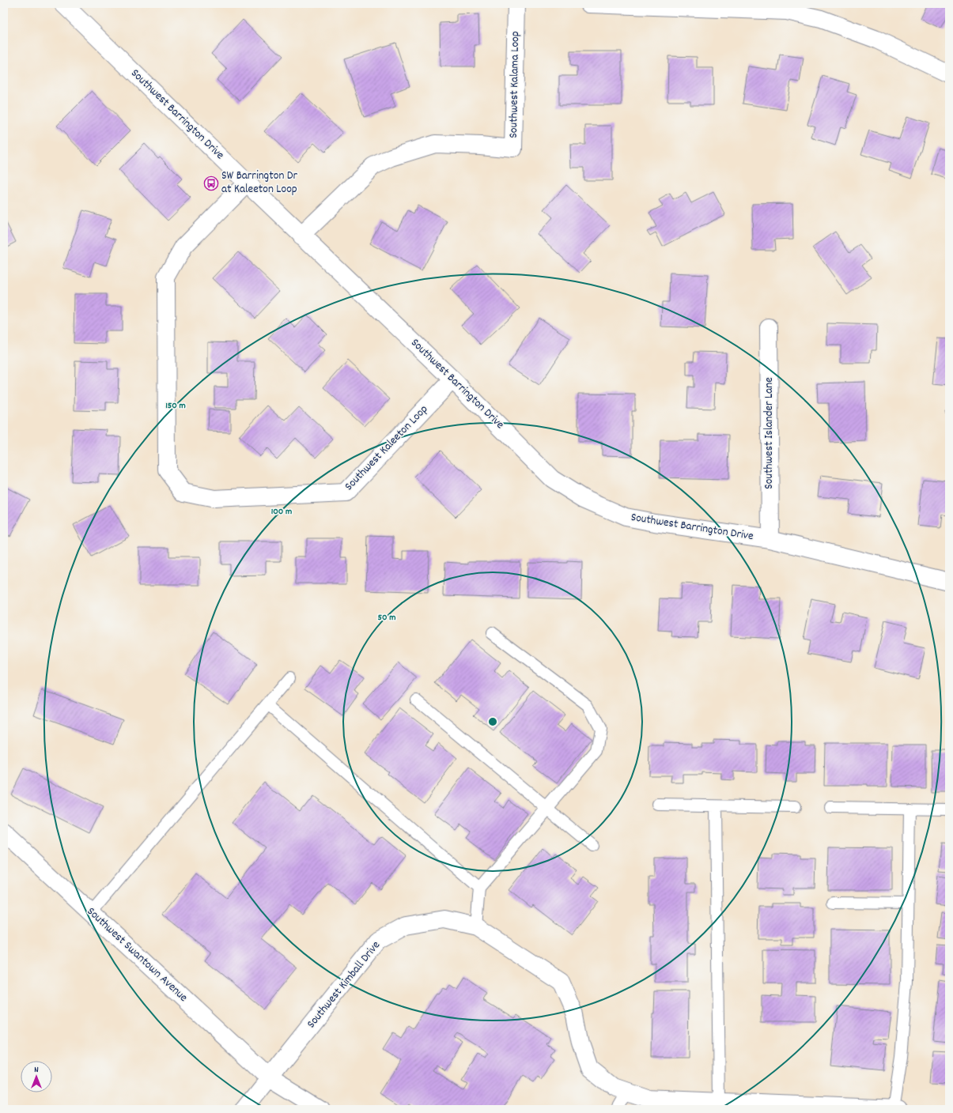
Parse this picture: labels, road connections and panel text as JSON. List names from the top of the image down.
{
  "streets": {
    "street": [
      "Southwest Kalama Loop",
      "Southwest Barrington Drive",
      "Southwest Islander Lane",
      "Southwest Kaleeton Loop",
      "Southwest Swantown Avenue",
      "Southwest Kimball Drive"
    ]
  },
  "crossings": [
    ["Southwest Kalama Loop", "Southwest Barrington Drive"],
    ["Southwest Barrington Drive", "Southwest Islander Lane"],
    ["Southwest Barrington Drive", "Southwest Kaleeton Loop"],
    ["Southwest Swantown Avenue", "Southwest Kimball Drive"]
  ],
  "places": {
    "bus stop": ["SW Barrington Dr at Kaleeton Loop"]
  },
  "north": "top",
  "rings": ["150 m", "100 m", "50 m"]
}
